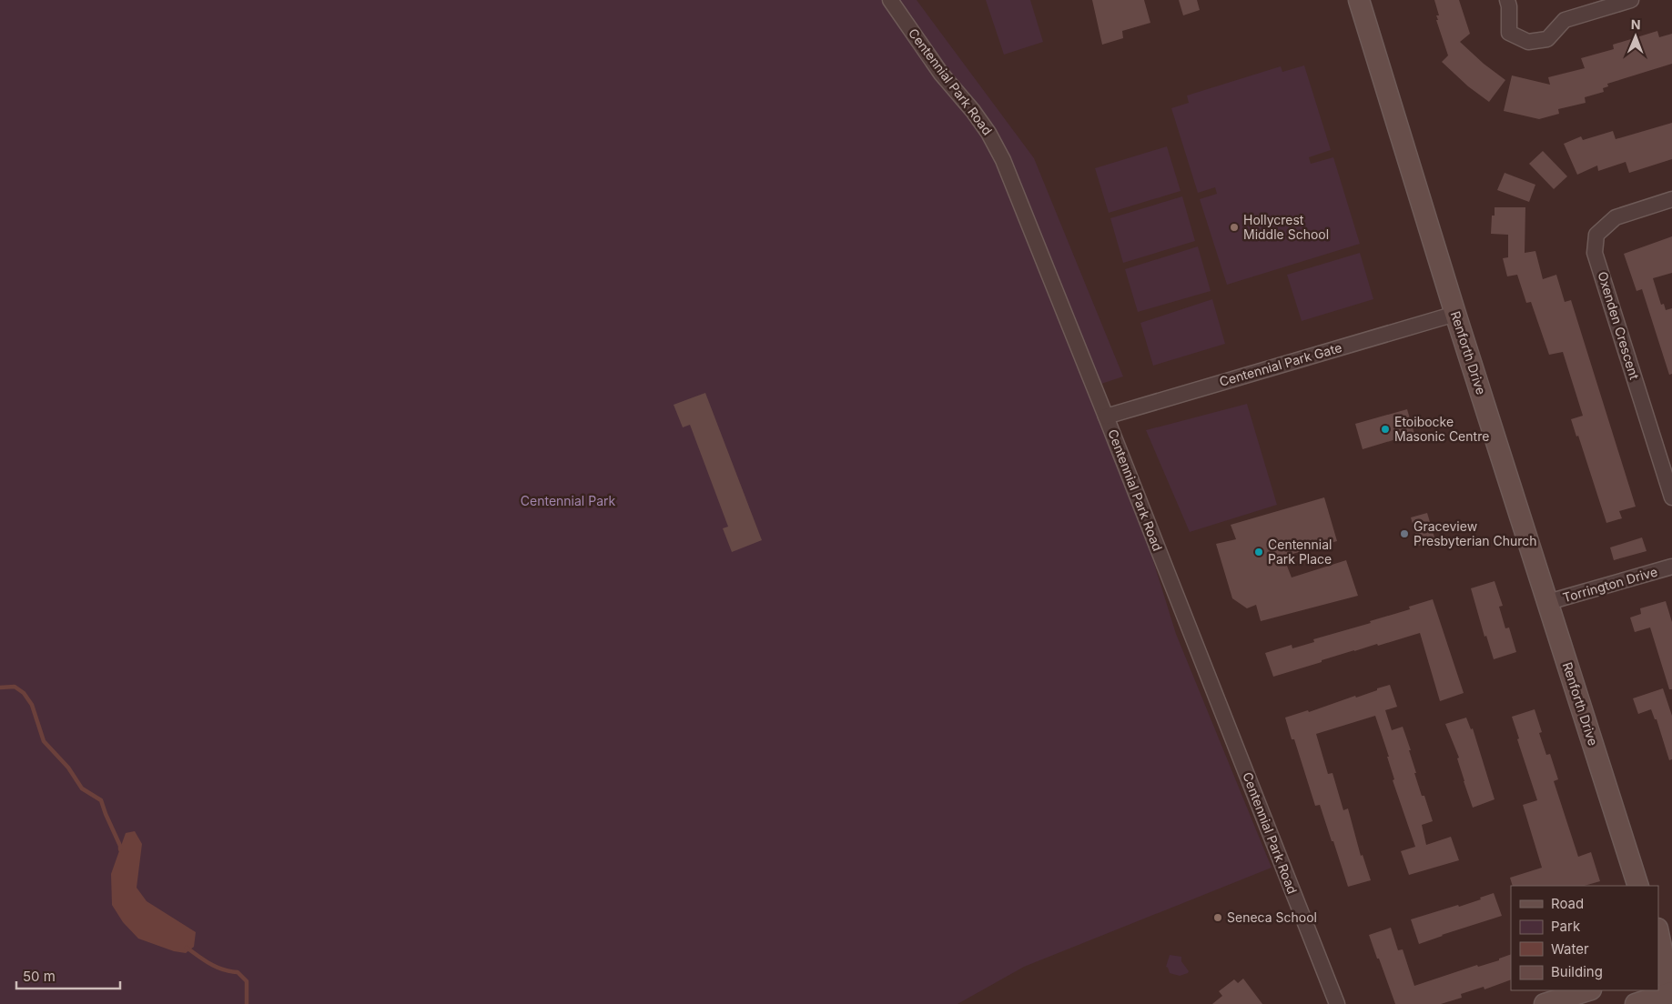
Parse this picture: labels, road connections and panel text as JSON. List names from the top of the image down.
{
  "streets": {
    "main road": ["Renforth Drive"],
    "street": [
      "Centennial Park Road",
      "Oxenden Crescent",
      "Centennial Park Gate",
      "Torrington Drive"
    ]
  },
  "crossings": [
    ["Centennial Park Road", "Centennial Park Gate"],
    ["Renforth Drive", "Centennial Park Gate"],
    ["Renforth Drive", "Torrington Drive"]
  ],
  "parks": ["Centennial Park"],
  "places": [
    "Hollycrest Middle School",
    "Etoibocke Masonic Centre",
    "Graceview Presbyterian Church",
    "Centennial Park Place",
    "Seneca School"
  ],
  "legend": [
    "Road",
    "Park",
    "Water",
    "Building"
  ],
  "scale_bar": "50 m",
  "north": "top"
}
